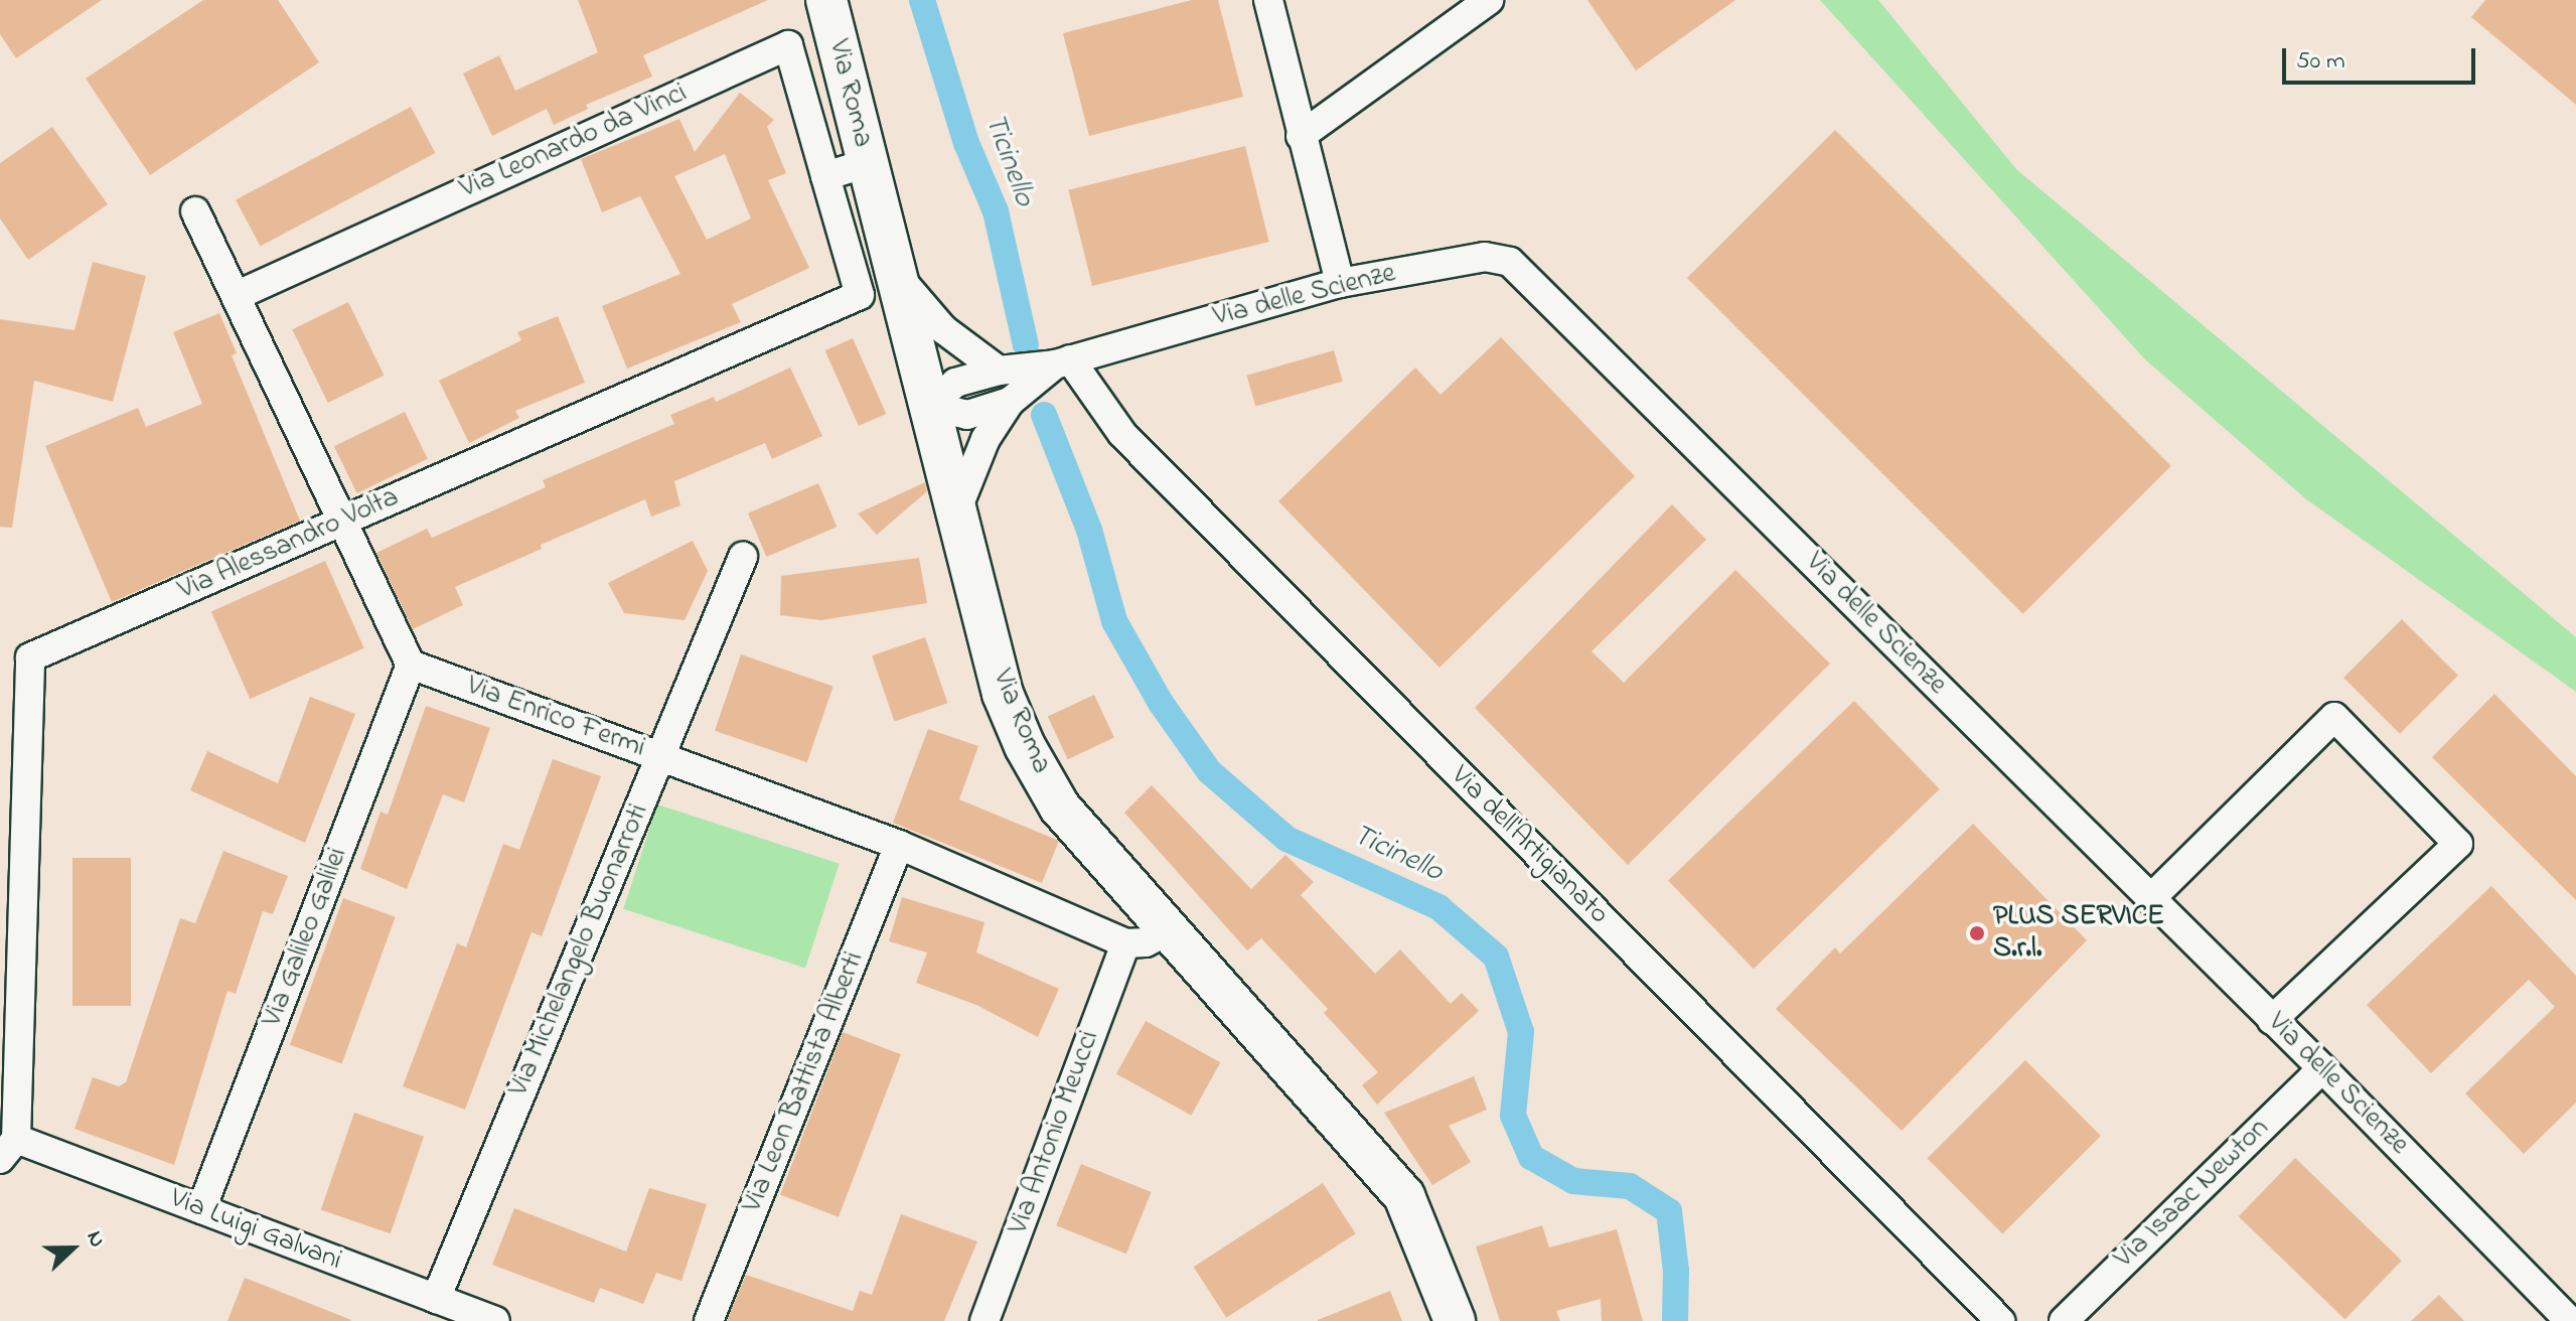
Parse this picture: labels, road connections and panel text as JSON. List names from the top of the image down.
{
  "streets": {
    "street": [
      "Via Roma",
      "Via Leonardo da Vinci",
      "Via delle Scienze",
      "Via Alessandro Volta",
      "Via Enrico Fermi",
      "Via dell'Artigianato",
      "Via Galileo Galilei",
      "Via Michelangelo Buonarroti",
      "Via Leon Battista Alberti",
      "Via Antonio Meucci",
      "Via Isaac Newton",
      "Via Luigi Galvani"
    ]
  },
  "crossings": [
    ["Via Roma", "Via delle Scienze"],
    ["Via Leonardo da Vinci", "Via Alessandro Volta"],
    ["Via delle Scienze", "Via dell'Artigianato"],
    ["Via delle Scienze", "Via Isaac Newton"],
    ["Via Alessandro Volta", "Via Luigi Galvani"],
    ["Via Enrico Fermi", "Via Galileo Galilei"],
    ["Via Enrico Fermi", "Via Michelangelo Buonarroti"],
    ["Via Enrico Fermi", "Via Leon Battista Alberti"],
    ["Via Enrico Fermi", "Via Antonio Meucci"],
    ["Via Galileo Galilei", "Via Luigi Galvani"],
    ["Via Michelangelo Buonarroti", "Via Luigi Galvani"]
  ],
  "water": ["Ticinello"],
  "places": ["PLUS SERVICE S.r.l."],
  "scale_bar": "50 m",
  "north": "right"
}
